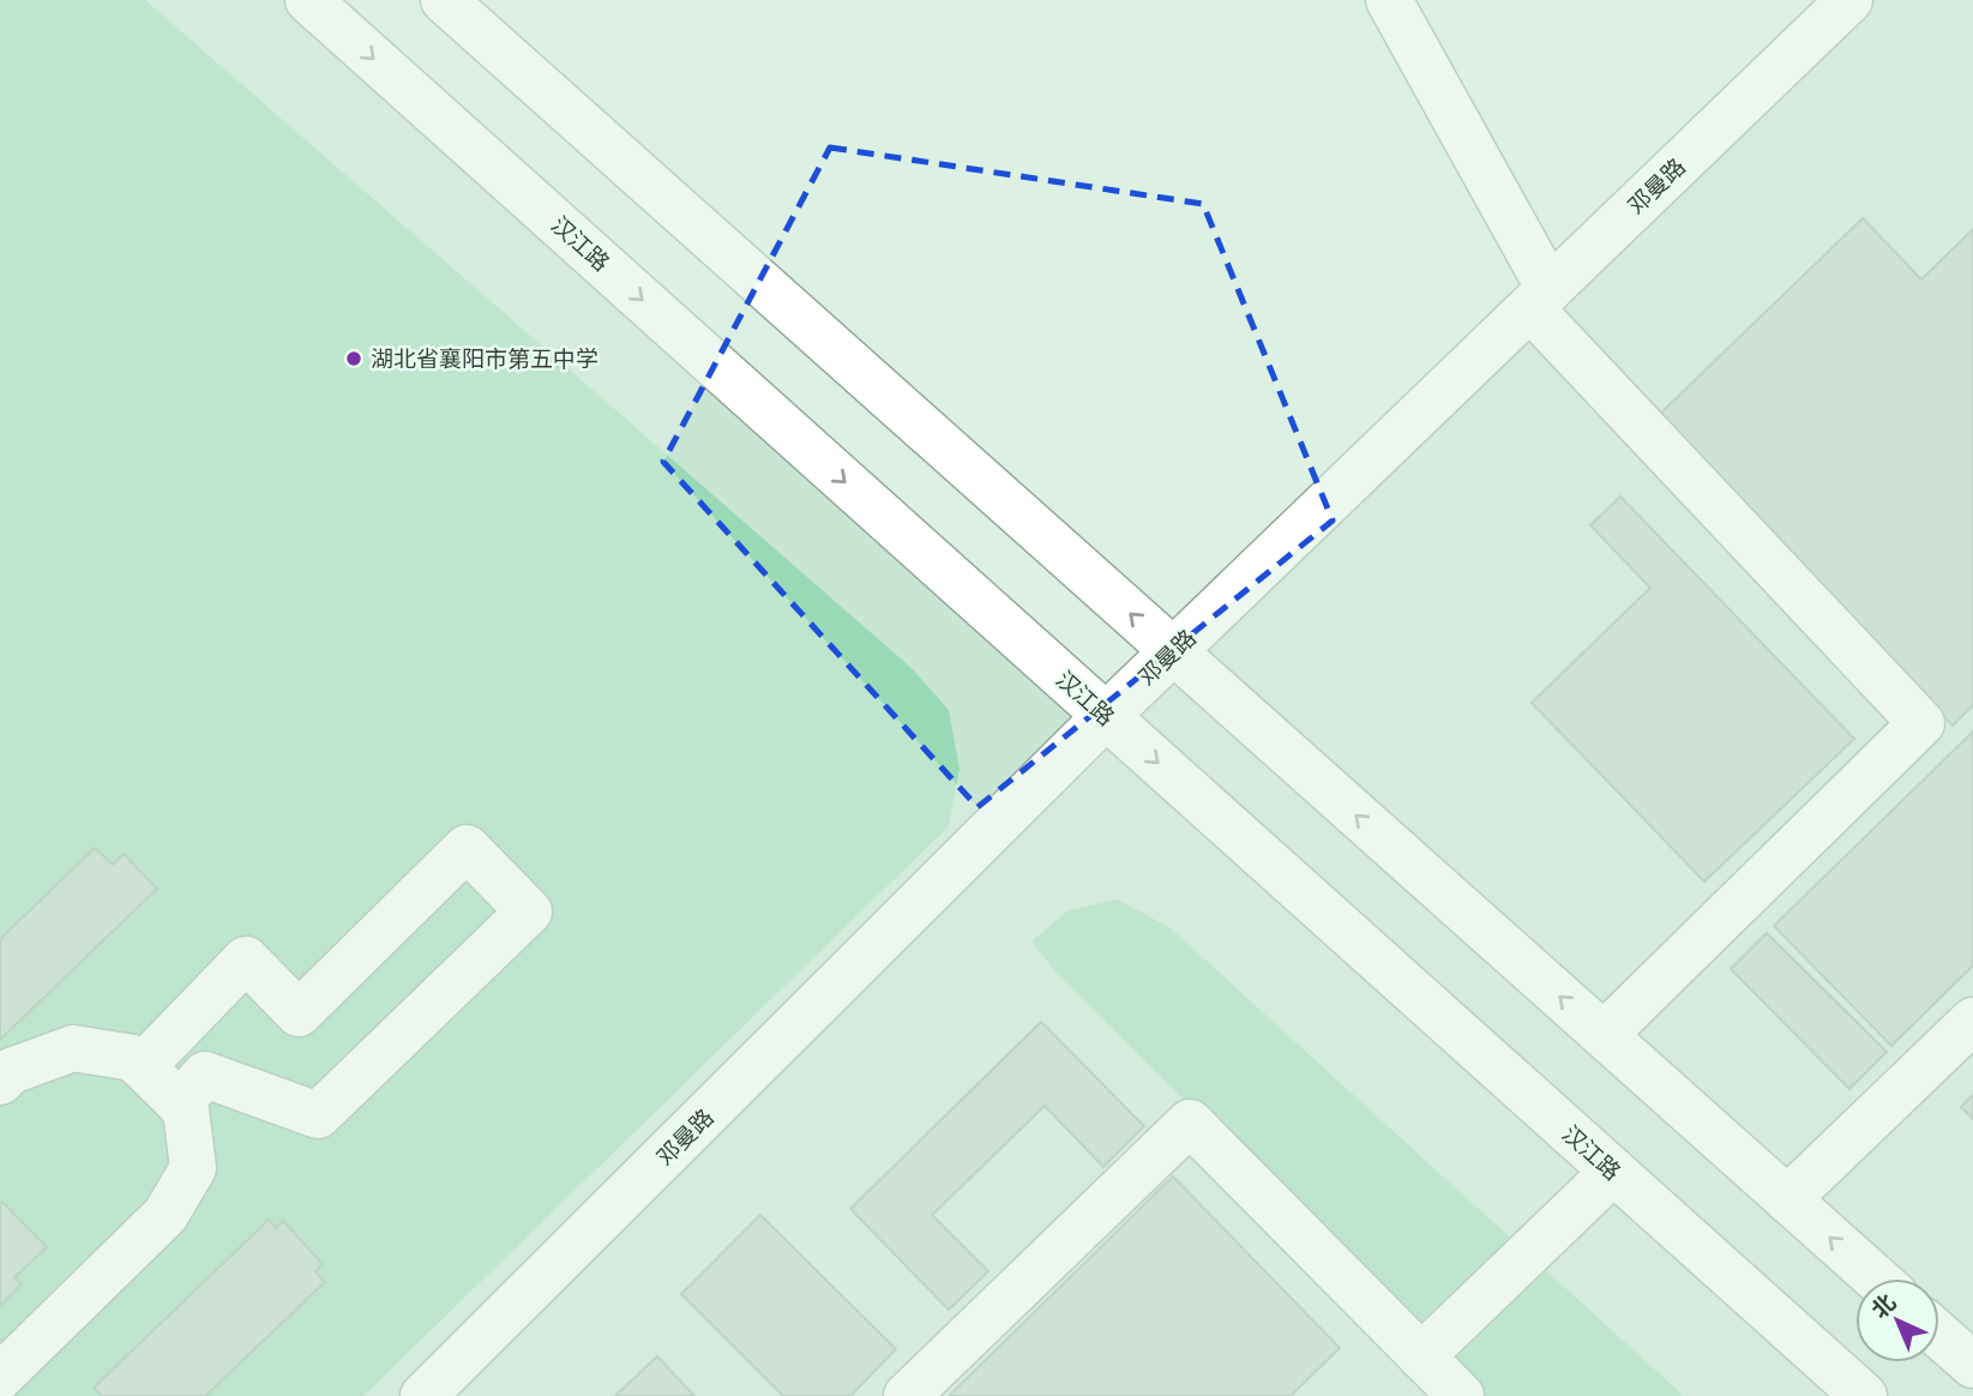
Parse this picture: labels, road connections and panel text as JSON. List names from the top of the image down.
{
  "streets": {
    "main road": ["邓曼路", "汉江路"]
  },
  "crossings": [
    ["邓曼路", "汉江路"]
  ],
  "places": ["湖北省襄阳市第五中学"],
  "north": "top left"
}
